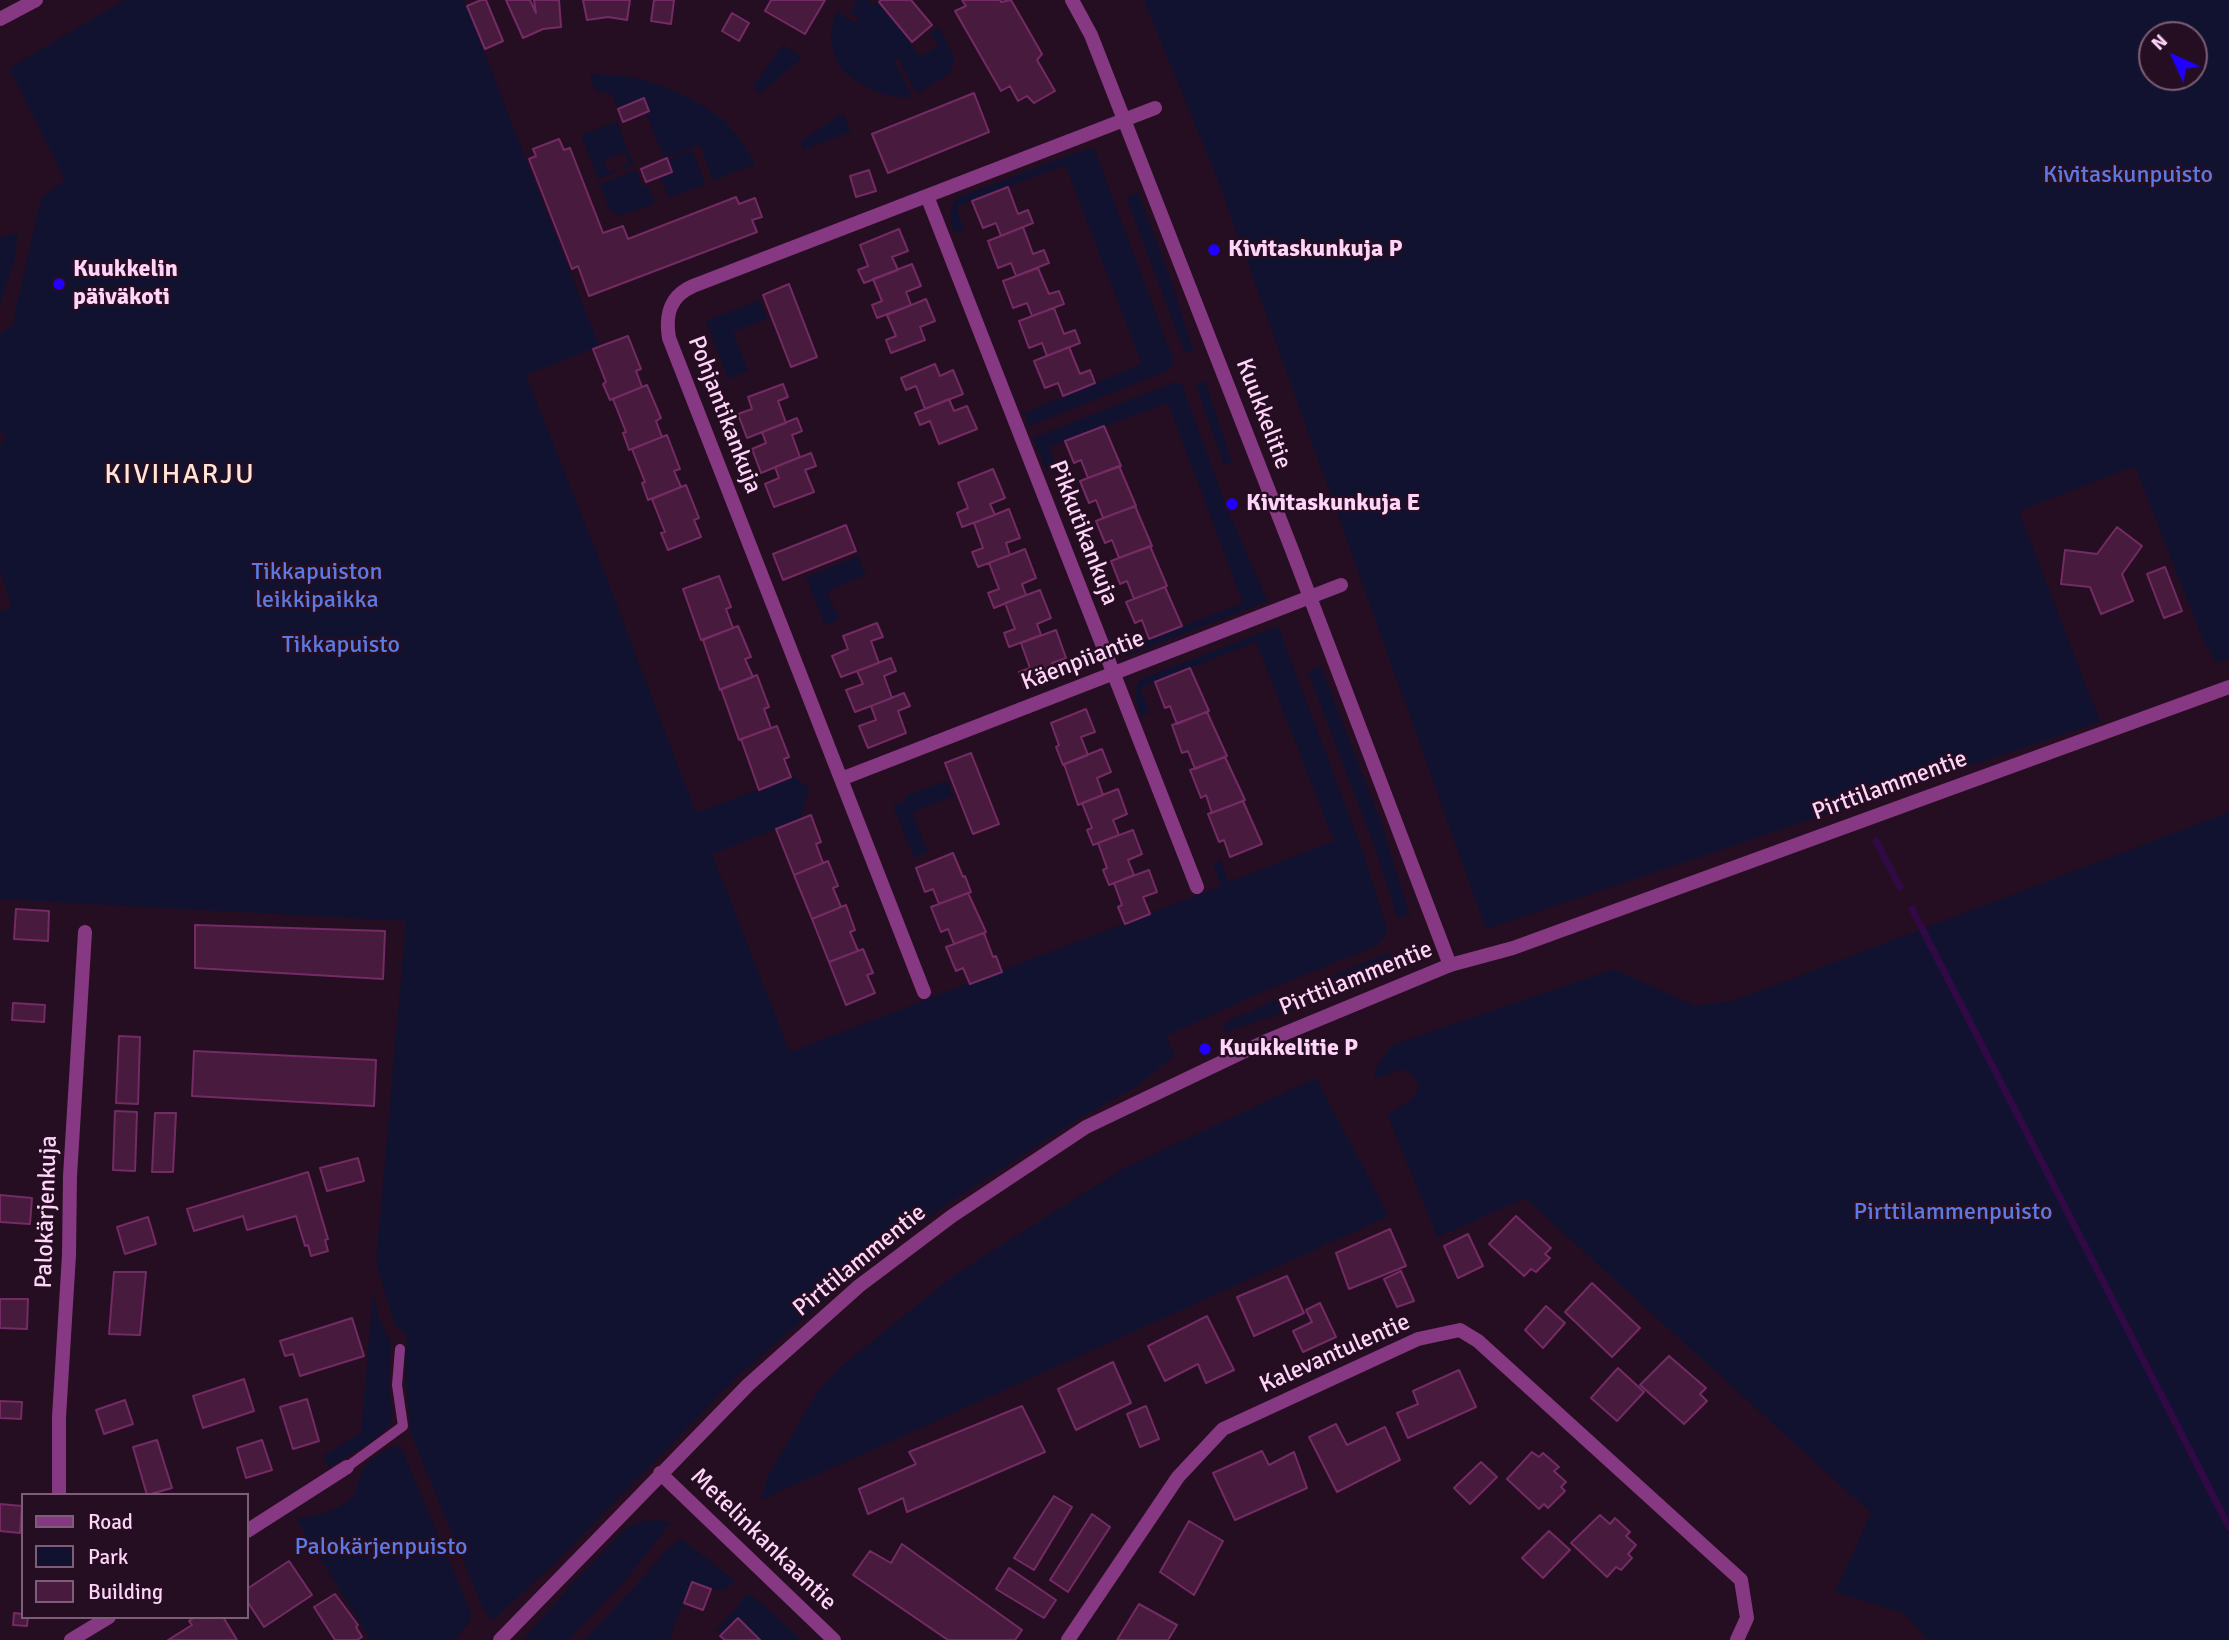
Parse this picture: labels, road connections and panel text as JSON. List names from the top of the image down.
{
  "streets": {
    "street": [
      "Kuukkelitie",
      "Pohjantikankuja",
      "Pikkutikankuja",
      "Käenpiiantie",
      "Pirttilammentie",
      "Palokärjenkuja",
      "Kalevantulentie",
      "Metelinkankaantie"
    ]
  },
  "crossings": [
    ["Kuukkelitie", "Pohjantikankuja"],
    ["Kuukkelitie", "Käenpiiantie"],
    ["Kuukkelitie", "Pirttilammentie"],
    ["Pohjantikankuja", "Pikkutikankuja"],
    ["Pohjantikankuja", "Käenpiiantie"],
    ["Pikkutikankuja", "Käenpiiantie"],
    ["Pirttilammentie", "Metelinkankaantie"]
  ],
  "districts": ["KIVIHARJU"],
  "parks": [
    "Kivitaskunpuisto",
    "Tikkapuiston leikkipaikka",
    "Tikkapuisto",
    "Pirttilammenpuisto",
    "Palokärjenpuisto"
  ],
  "places": [
    "Kivitaskunkuja P",
    "Kuukkelin päiväkoti",
    "Kivitaskunkuja E",
    "Kuukkelitie P"
  ],
  "legend": ["Road", "Park", "Building"],
  "north": "top left"
}
